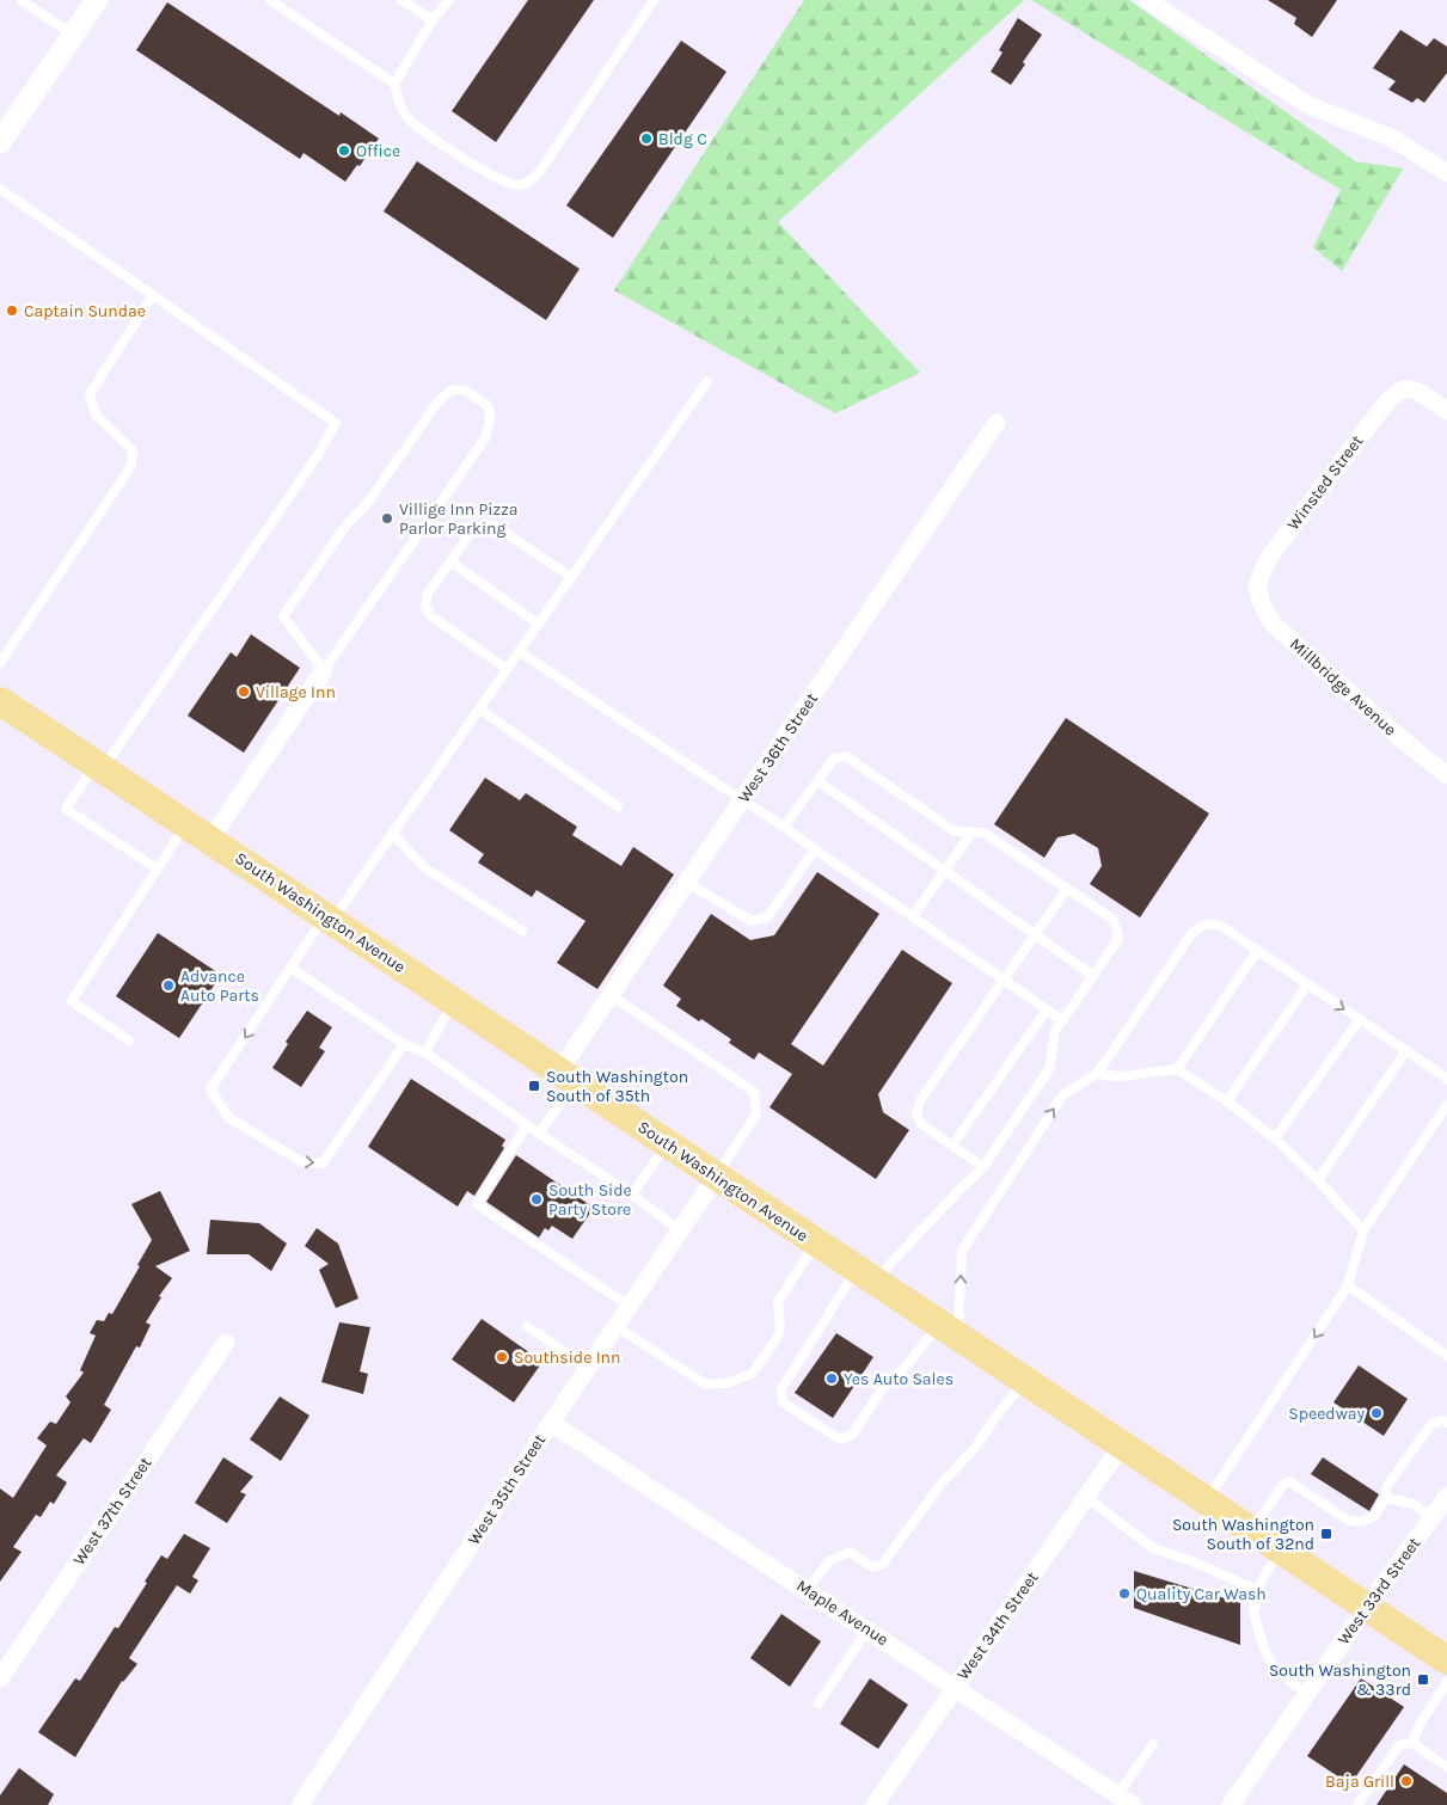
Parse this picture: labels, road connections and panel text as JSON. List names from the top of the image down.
{
  "streets": {
    "main road": ["South Washington Avenue"],
    "street": [
      "Winsted Street",
      "Millbridge Avenue",
      "West 36th Street",
      "West 35th Street",
      "West 37th Street",
      "West 33rd Street",
      "Maple Avenue",
      "West 34th Street"
    ]
  },
  "crossings": [
    ["Winsted Street", "Millbridge Avenue"],
    ["West 36th Street", "South Washington Avenue"],
    ["South Washington Avenue", "West 35th Street"],
    ["South Washington Avenue", "West 33rd Street"],
    ["South Washington Avenue", "West 34th Street"],
    ["West 35th Street", "Maple Avenue"],
    ["Maple Avenue", "West 34th Street"]
  ],
  "places": {
    "other": [
      "Bldg C",
      "Office",
      "Captain Sundae",
      "Villige Inn Pizza Parlor Parking",
      "Village Inn",
      "Advance Auto Parts",
      "South Side Party Store",
      "Southside Inn",
      "Yes Auto Sales",
      "Speedway",
      "Quality Car Wash",
      "Baja Grill"
    ],
    "transit": ["South Washington South of 35th", "South Washington South of 32nd", "South Washington & 33rd"]
  }
}
